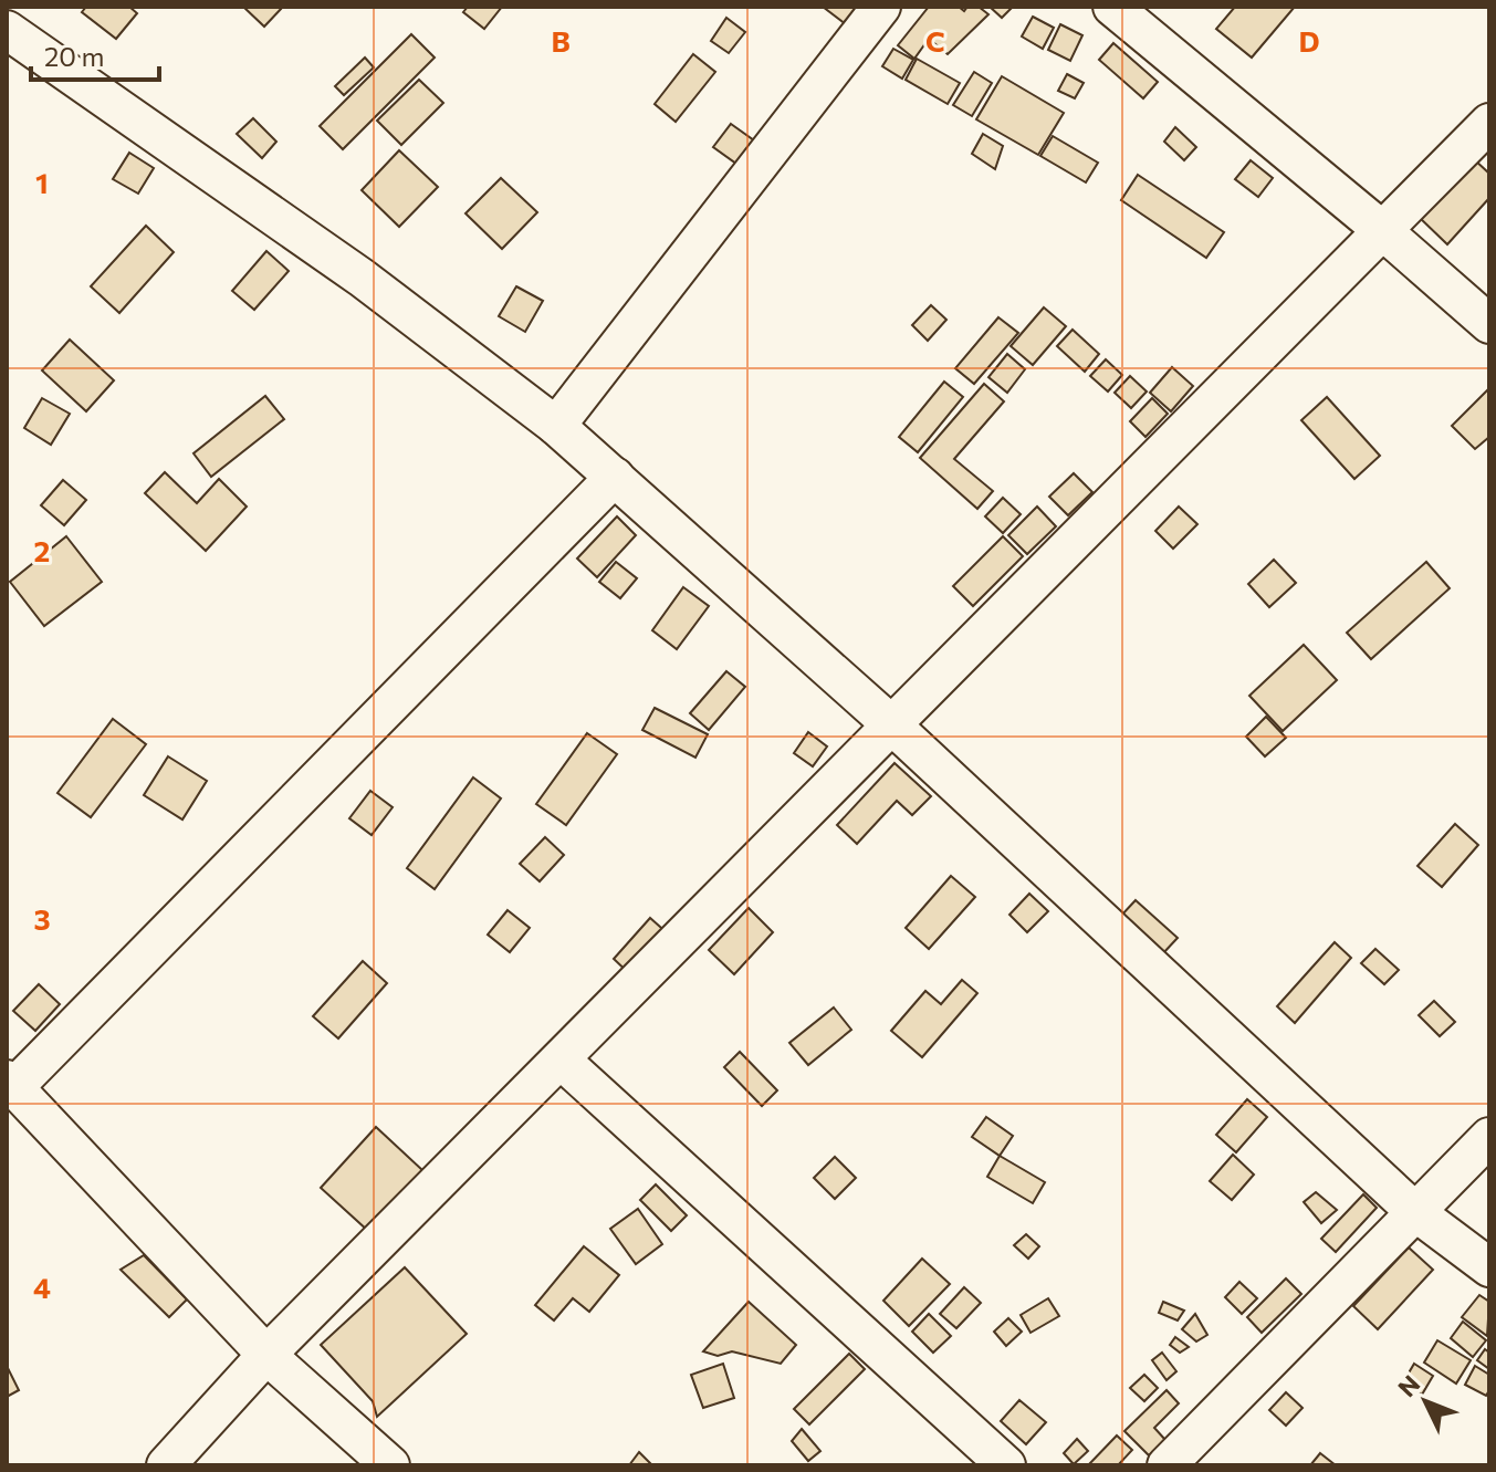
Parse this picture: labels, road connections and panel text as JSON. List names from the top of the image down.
{
  "scale_bar": "20 m",
  "north": "top left",
  "grid": {
    "columns": ["B", "C", "D"],
    "rows": [
      "1",
      "2",
      "3",
      "4"
    ]
  }
}
